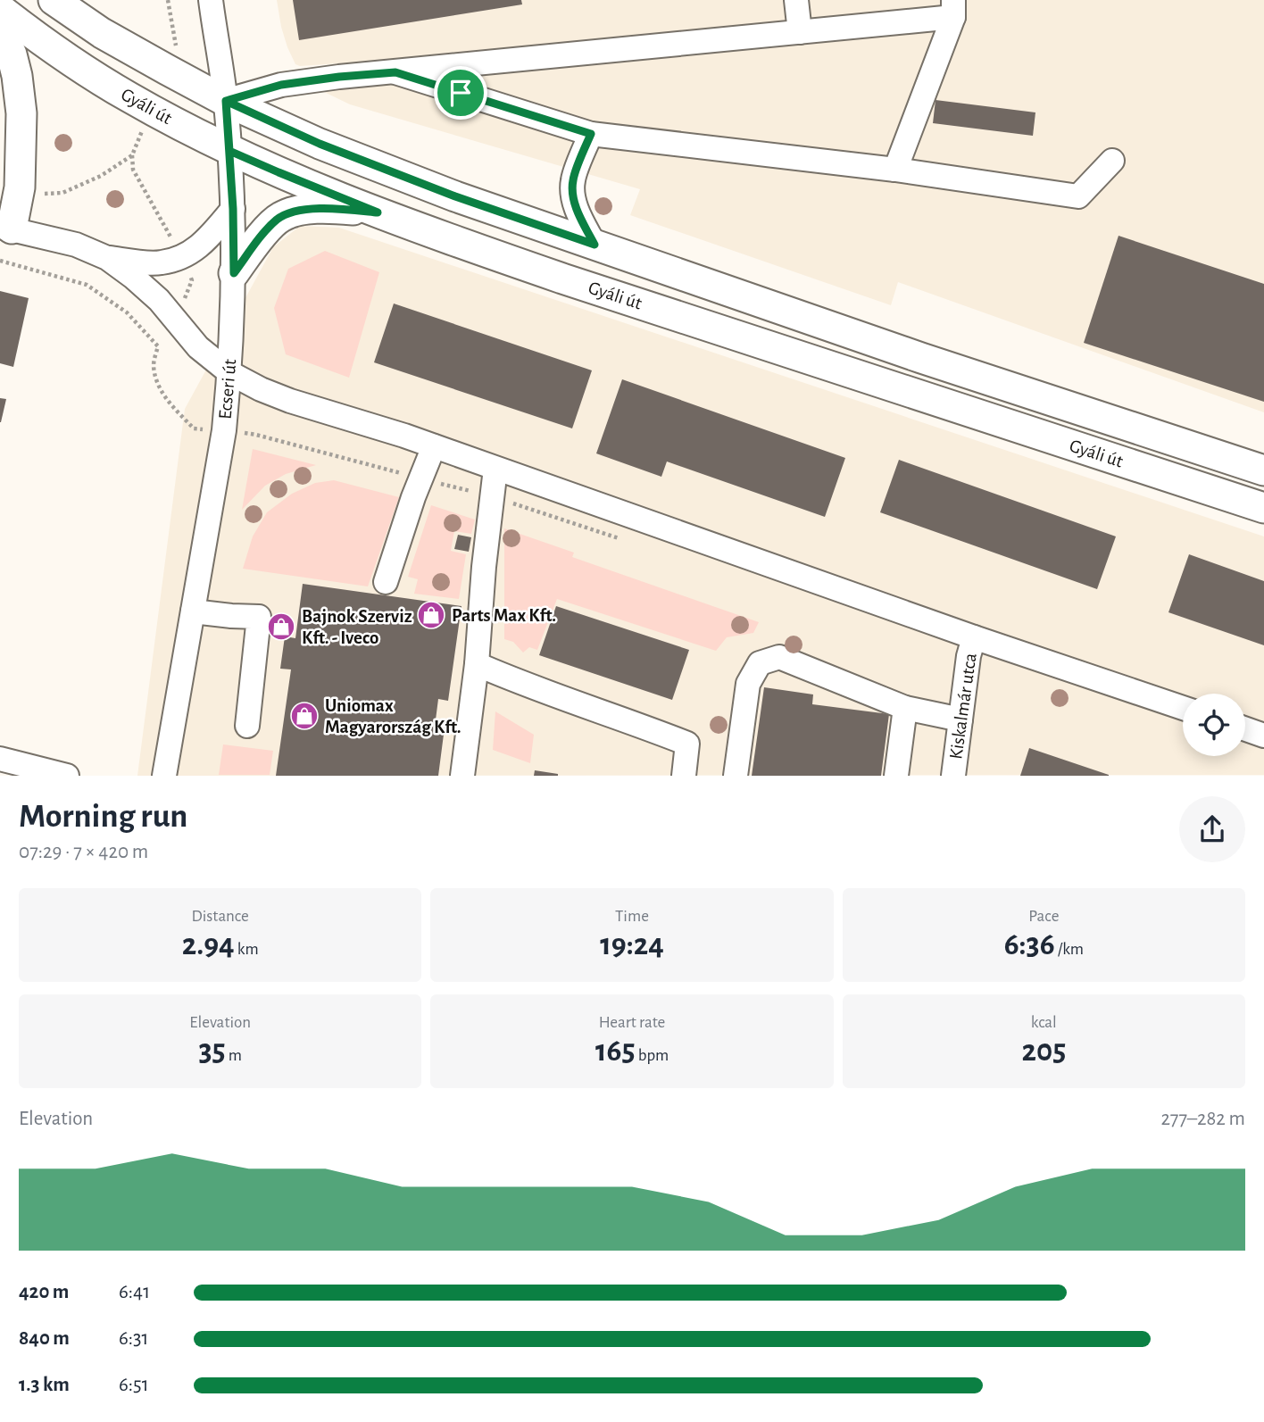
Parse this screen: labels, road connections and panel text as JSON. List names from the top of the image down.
{
  "streets": {
    "main road": ["Gyáli út"],
    "street": ["Ecseri út", "Kiskalmár utca"]
  },
  "crossings": [
    ["Gyáli út", "Ecseri út"]
  ],
  "places": {
    "shop": ["Parts Max Kft.", "Bajnok Szerviz Kft. - Iveco", "Uniomax Magyarország Kft."]
  },
  "page": {
    "heading": ["Morning run", "07:29 · 7 × 420 m"],
    "stats": [
      ["Distance", "2.94 km"],
      ["Time", "19:24"],
      ["Pace", "6:36 /km"],
      ["Elevation", "35 m"],
      ["Heart rate", "165 bpm"],
      ["kcal", "205"]
    ],
    "chart": ["Elevation", "277–282 m"],
    "list": [
      {
        "name": "420 m",
        "note": "6:41"
      },
      {
        "name": "840 m",
        "note": "6:31"
      },
      {
        "name": "1.3 km",
        "note": "6:51"
      }
    ]
  }
}
